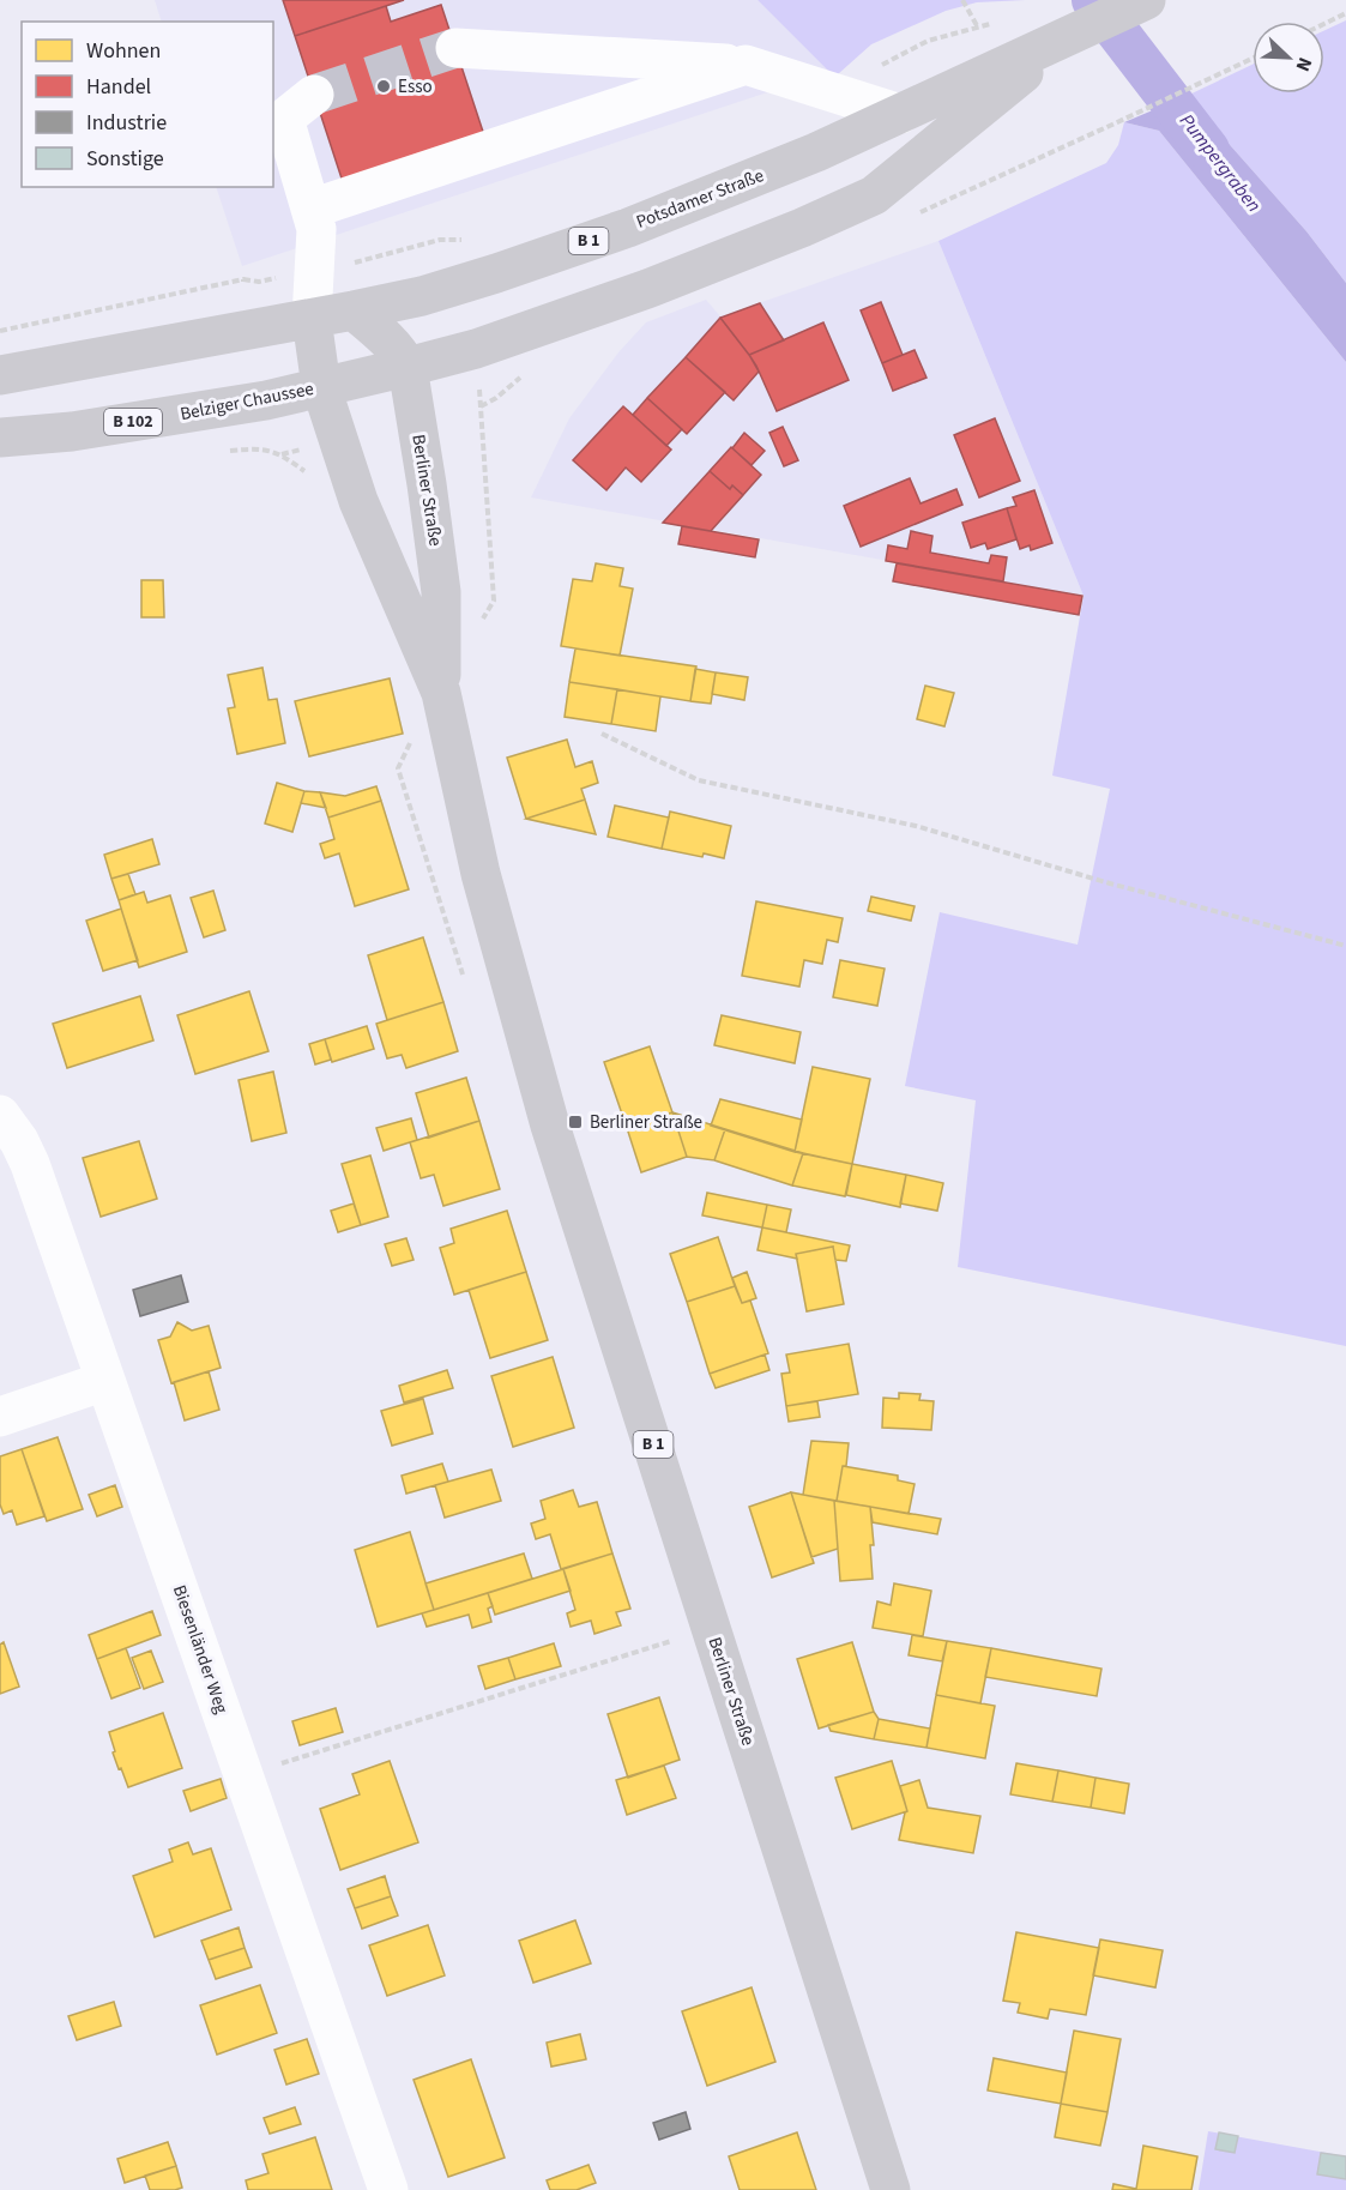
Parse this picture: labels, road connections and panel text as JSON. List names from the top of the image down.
{
  "streets": {
    "main road": [
      "Potsdamer Straße",
      "B 1",
      "Belziger Chaussee",
      "B 102",
      "Berliner Straße"
    ],
    "street": ["Biesenländer Weg"]
  },
  "crossings": [
    ["Potsdamer Straße", "Belziger Chaussee"],
    ["Potsdamer Straße", "Berliner Straße"],
    ["Belziger Chaussee", "Berliner Straße"]
  ],
  "water": ["Pumpergraben"],
  "places": {
    "other": ["Esso"],
    "transit": ["Berliner Straße"]
  },
  "legend": [
    "Wohnen",
    "Handel",
    "Industrie",
    "Sonstige"
  ],
  "north": "bottom right"
}
